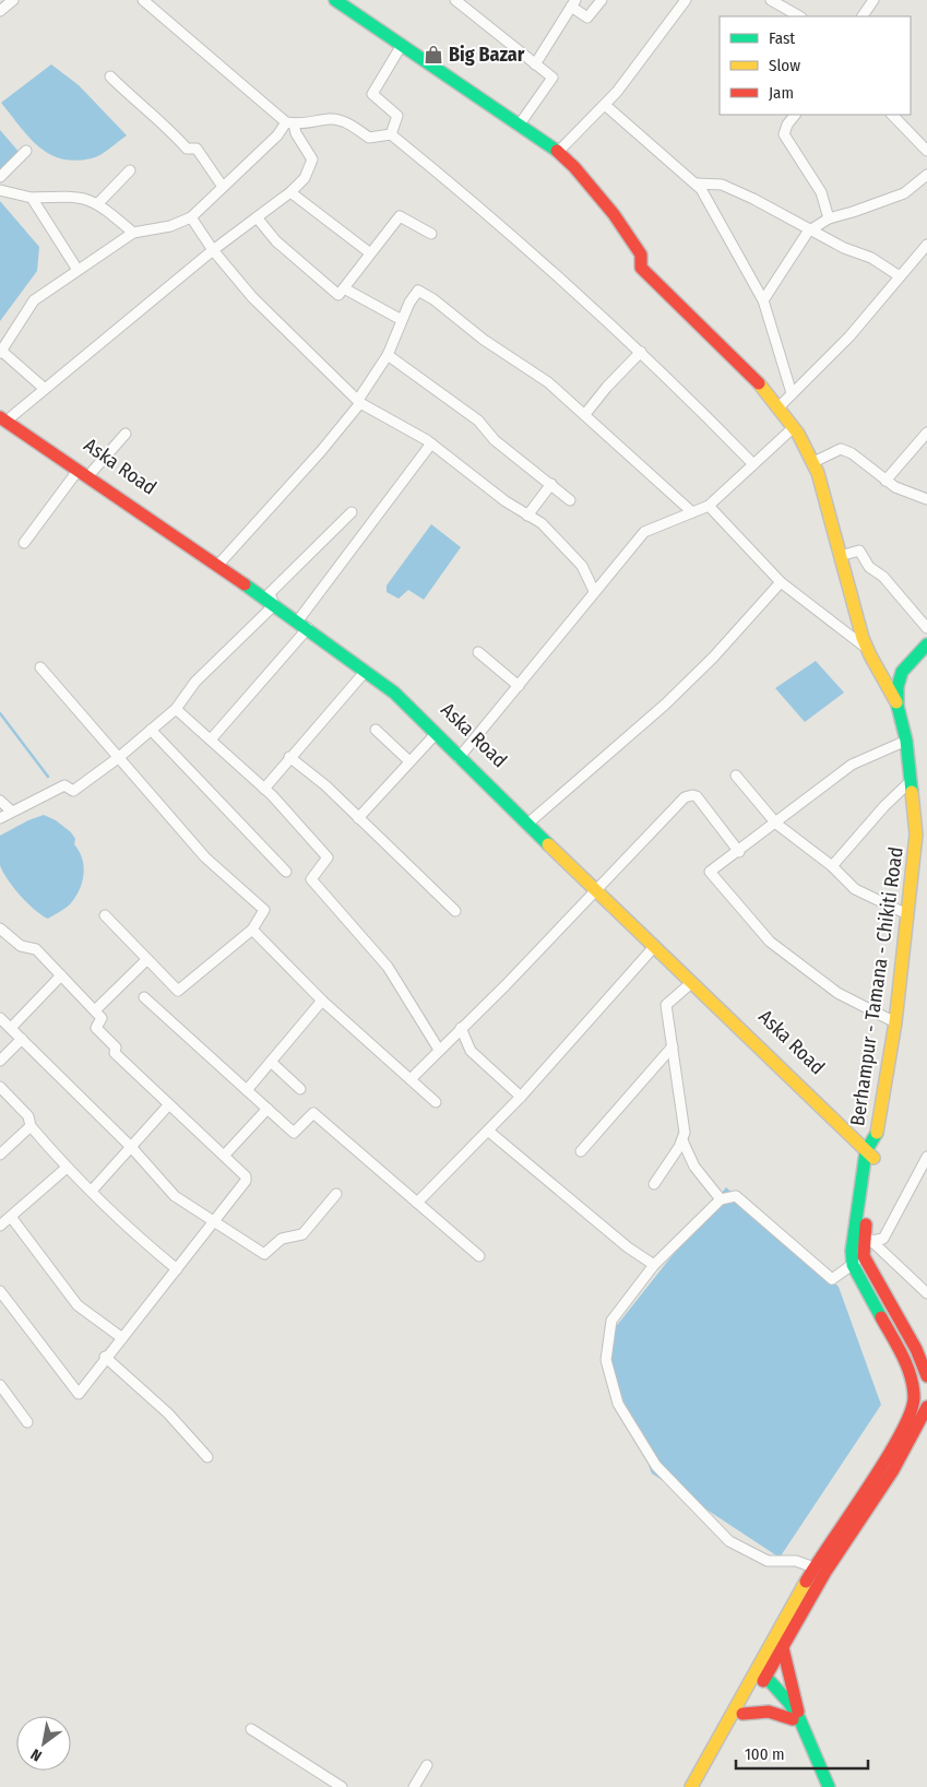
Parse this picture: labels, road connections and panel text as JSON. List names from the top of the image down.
{
  "streets": {
    "main road": ["Aska Road", "Berhampur - Tamana - Chikiti Road"]
  },
  "crossings": [
    ["Aska Road", "Berhampur - Tamana - Chikiti Road"]
  ],
  "places": {
    "shop": ["Big Bazar"]
  },
  "legend": ["Fast", "Slow", "Jam"],
  "scale_bar": "100 m",
  "north": "bottom left"
}
